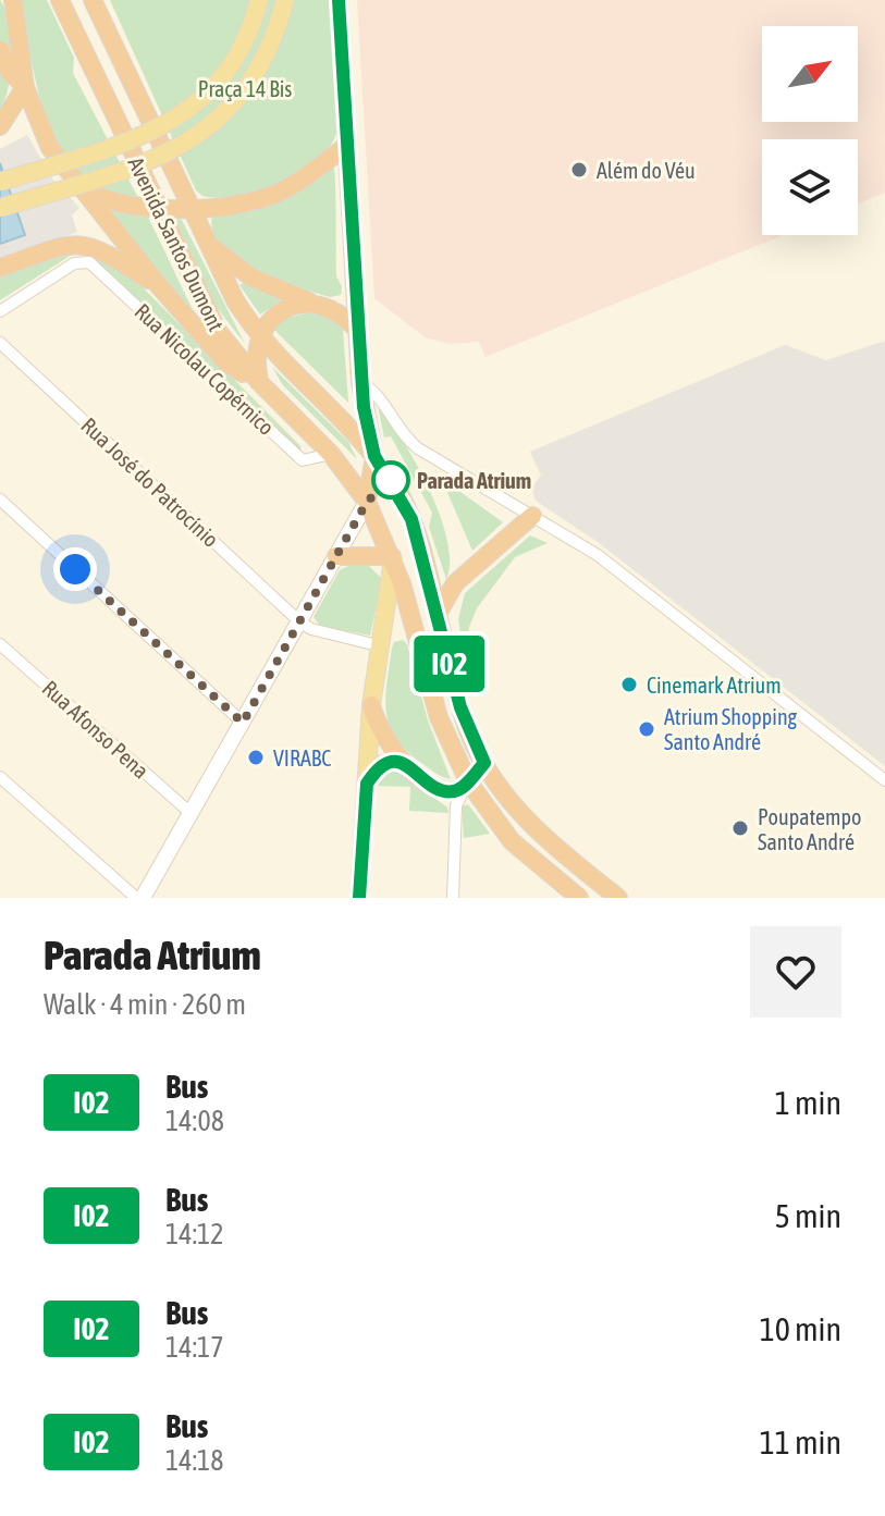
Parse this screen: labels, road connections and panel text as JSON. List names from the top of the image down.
{
  "streets": {
    "highway": ["Avenida Santos Dumont"],
    "street": ["Rua Nicolau Copérnico", "Rua José do Patrocínio", "Rua Afonso Pena"]
  },
  "crossings": [
    ["Avenida Santos Dumont", "Rua Nicolau Copérnico"]
  ],
  "parks": ["Praça 14 Bis"],
  "places": [
    "Além do Véu",
    "Parada Atrium",
    "Cinemark Atrium",
    "Atrium Shopping Santo André",
    "VIRABC",
    "Poupatempo Santo André"
  ],
  "lines": ["bus line I02"],
  "north": "top right",
  "page": {
    "on_map": "I02",
    "heading": ["Parada Atrium", "Walk · 4 min · 260 m"],
    "list": [
      {
        "mark": "I02",
        "name": "Bus",
        "note": "14:08",
        "value": "1 min"
      },
      {
        "mark": "I02",
        "name": "Bus",
        "note": "14:12",
        "value": "5 min"
      },
      {
        "mark": "I02",
        "name": "Bus",
        "note": "14:17",
        "value": "10 min"
      },
      {
        "mark": "I02",
        "name": "Bus",
        "note": "14:18",
        "value": "11 min"
      }
    ]
  }
}
